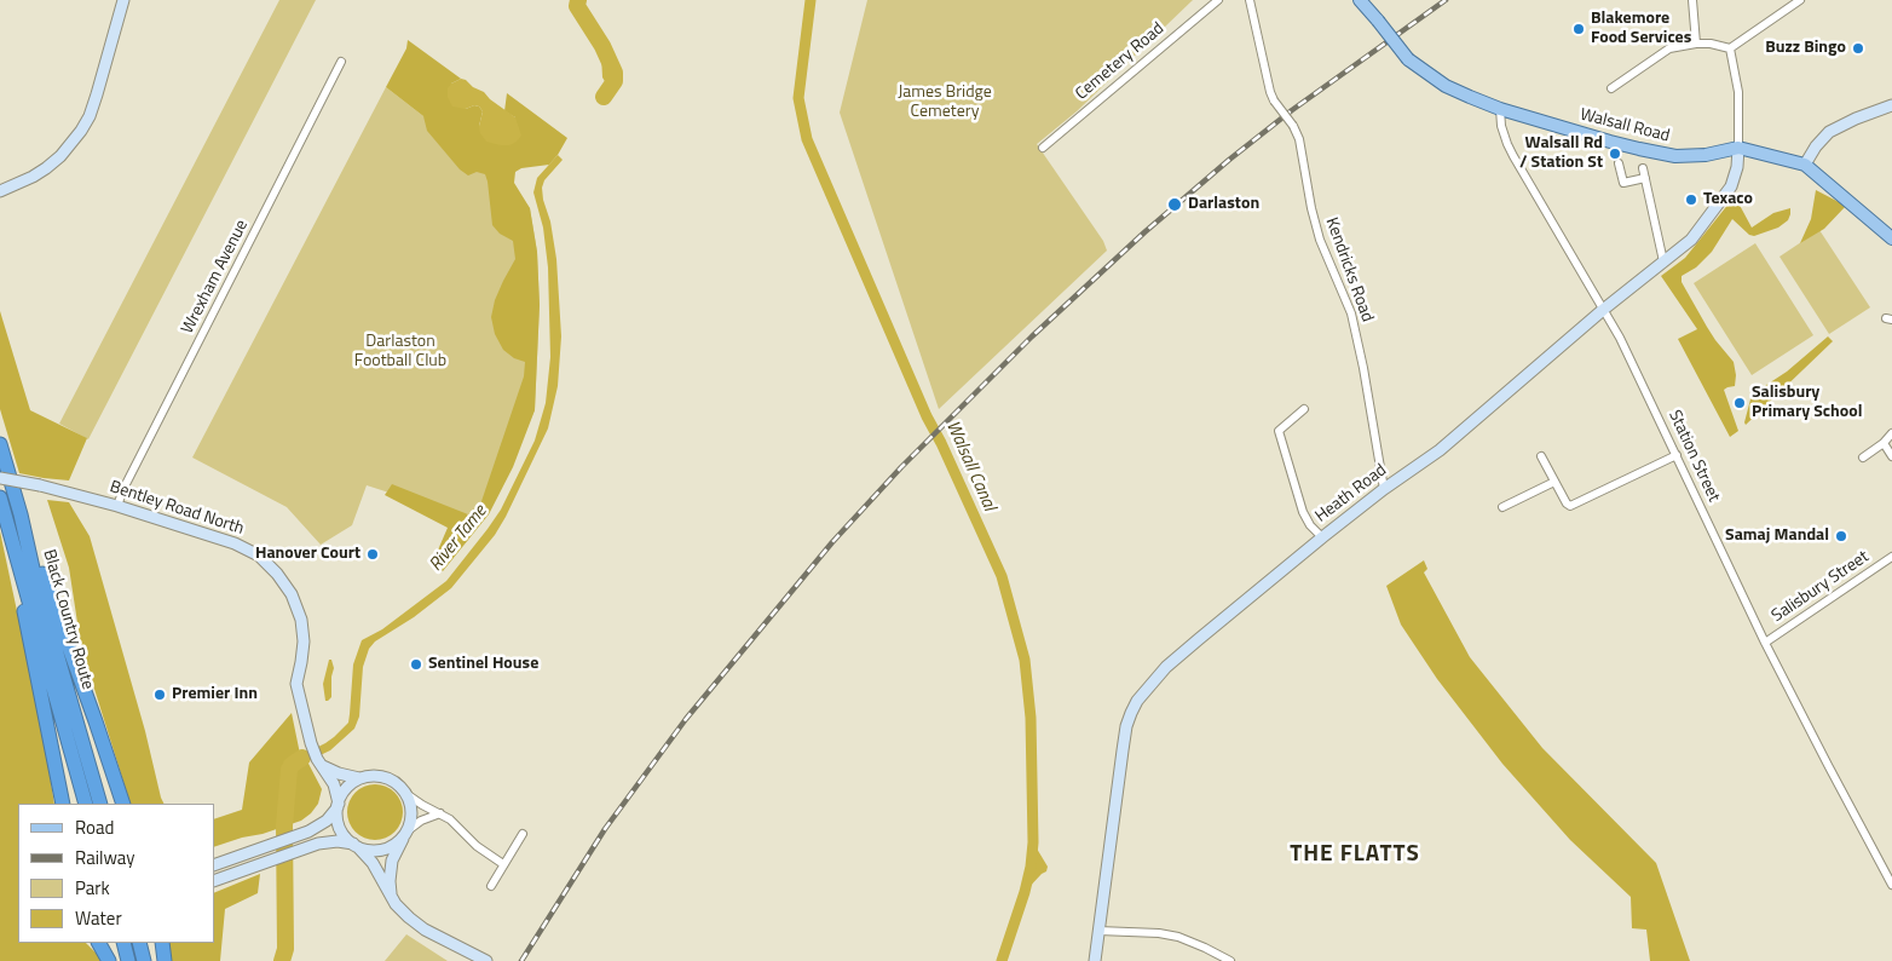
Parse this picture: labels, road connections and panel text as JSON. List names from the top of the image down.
{
  "streets": {
    "highway": ["Black Country Route"],
    "main road": ["Walsall Road"],
    "street": [
      "Cemetery Road",
      "Kendricks Road",
      "Wrexham Avenue",
      "Station Street",
      "Heath Road",
      "Bentley Road North",
      "Salisbury Street"
    ]
  },
  "crossings": [
    ["Walsall Road", "Station Street"],
    ["Walsall Road", "Heath Road"],
    ["Kendricks Road", "Heath Road"],
    ["Wrexham Avenue", "Bentley Road North"],
    ["Station Street", "Heath Road"],
    ["Station Street", "Salisbury Street"]
  ],
  "districts": ["THE FLATTS"],
  "water": ["Walsall Canal", "River Tame"],
  "parks": ["James Bridge Cemetery", "Darlaston Football Club"],
  "places": [
    "Blakemore Food Services",
    "Buzz Bingo",
    "Walsall Rd / Station St",
    "Texaco",
    "Darlaston",
    "Salisbury Primary School",
    "Samaj Mandal",
    "Hanover Court",
    "Sentinel House",
    "Premier Inn"
  ],
  "legend": [
    "Road",
    "Railway",
    "Park",
    "Water"
  ]
}
